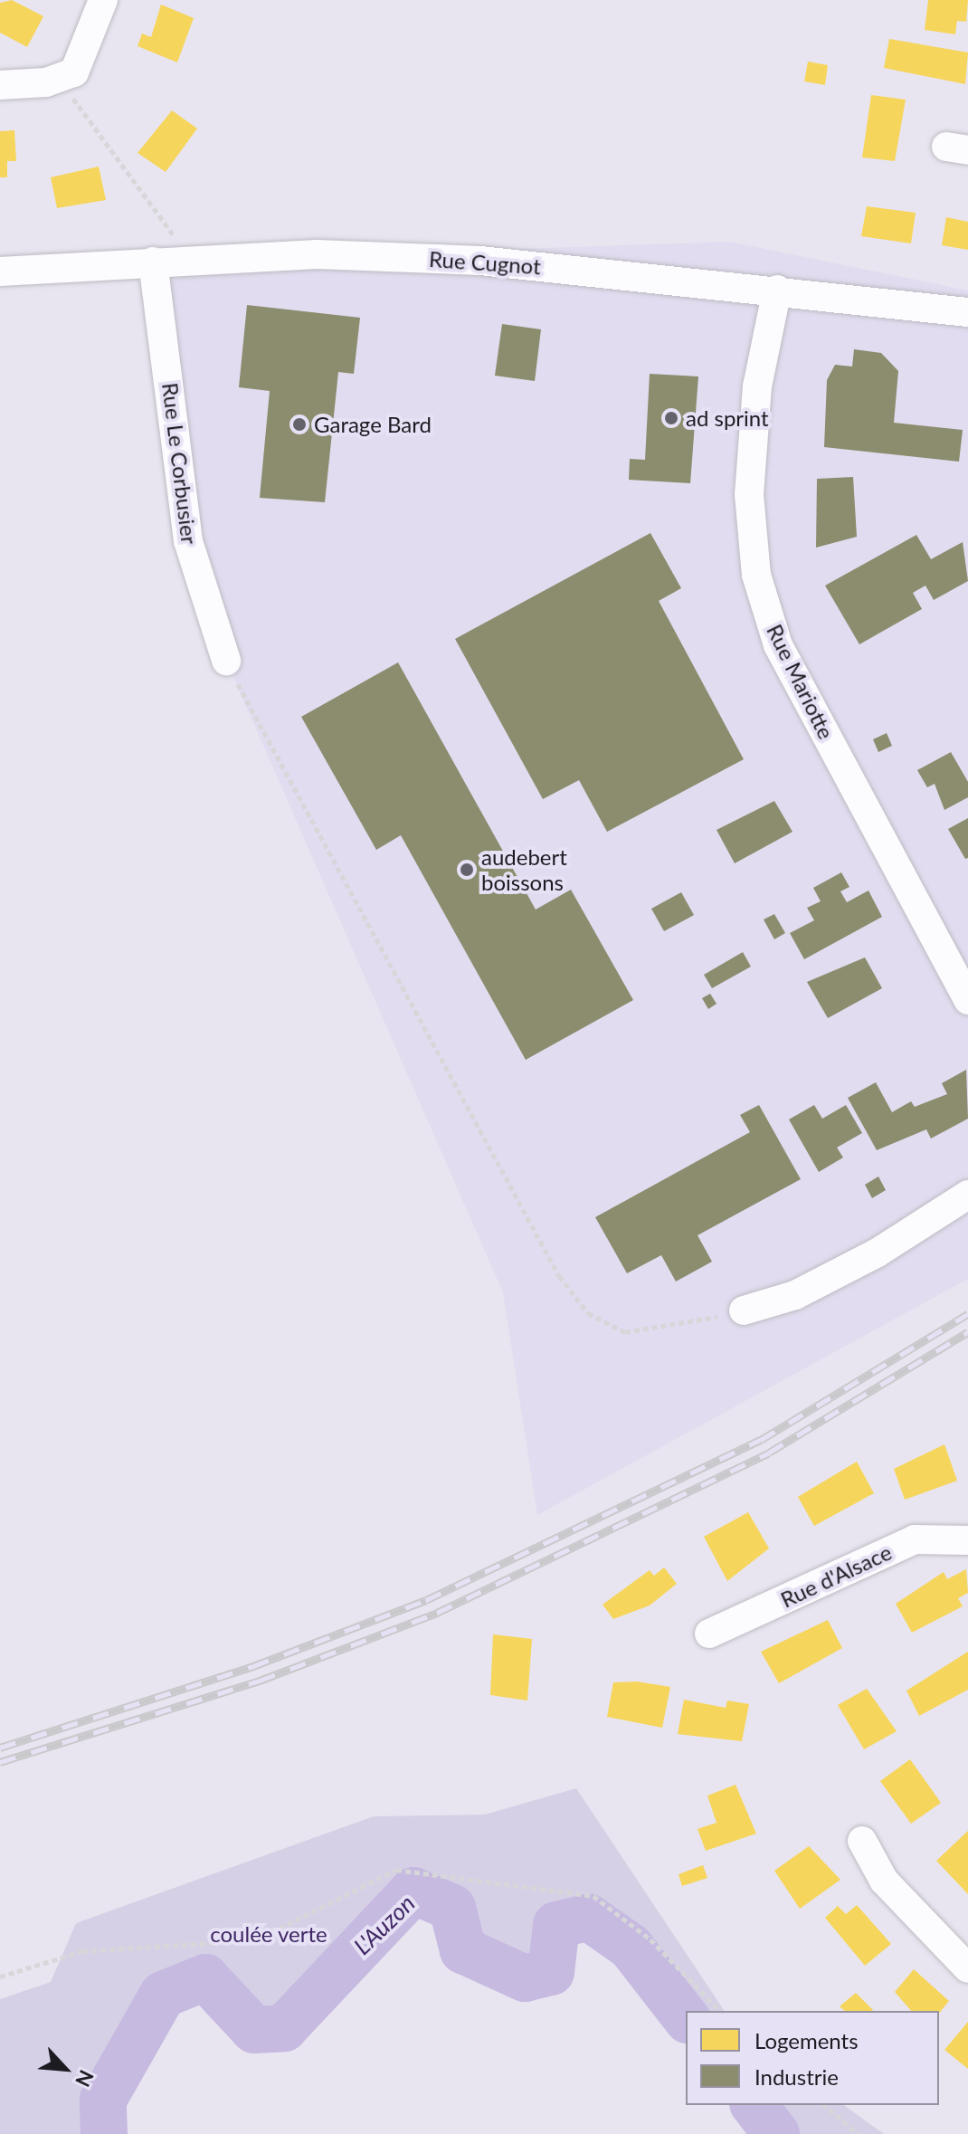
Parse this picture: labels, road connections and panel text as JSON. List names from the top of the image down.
{
  "streets": {
    "street": [
      "Rue Cugnot",
      "Rue Le Corbusier",
      "Rue Mariotte",
      "Rue d'Alsace"
    ]
  },
  "crossings": [
    ["Rue Cugnot", "Rue Le Corbusier"],
    ["Rue Cugnot", "Rue Mariotte"]
  ],
  "water": ["L'Auzon"],
  "parks": ["coulée verte"],
  "places": ["ad sprint", "Garage Bard", "audebert boissons"],
  "legend": ["Logements", "Industrie"],
  "north": "bottom right"
}
